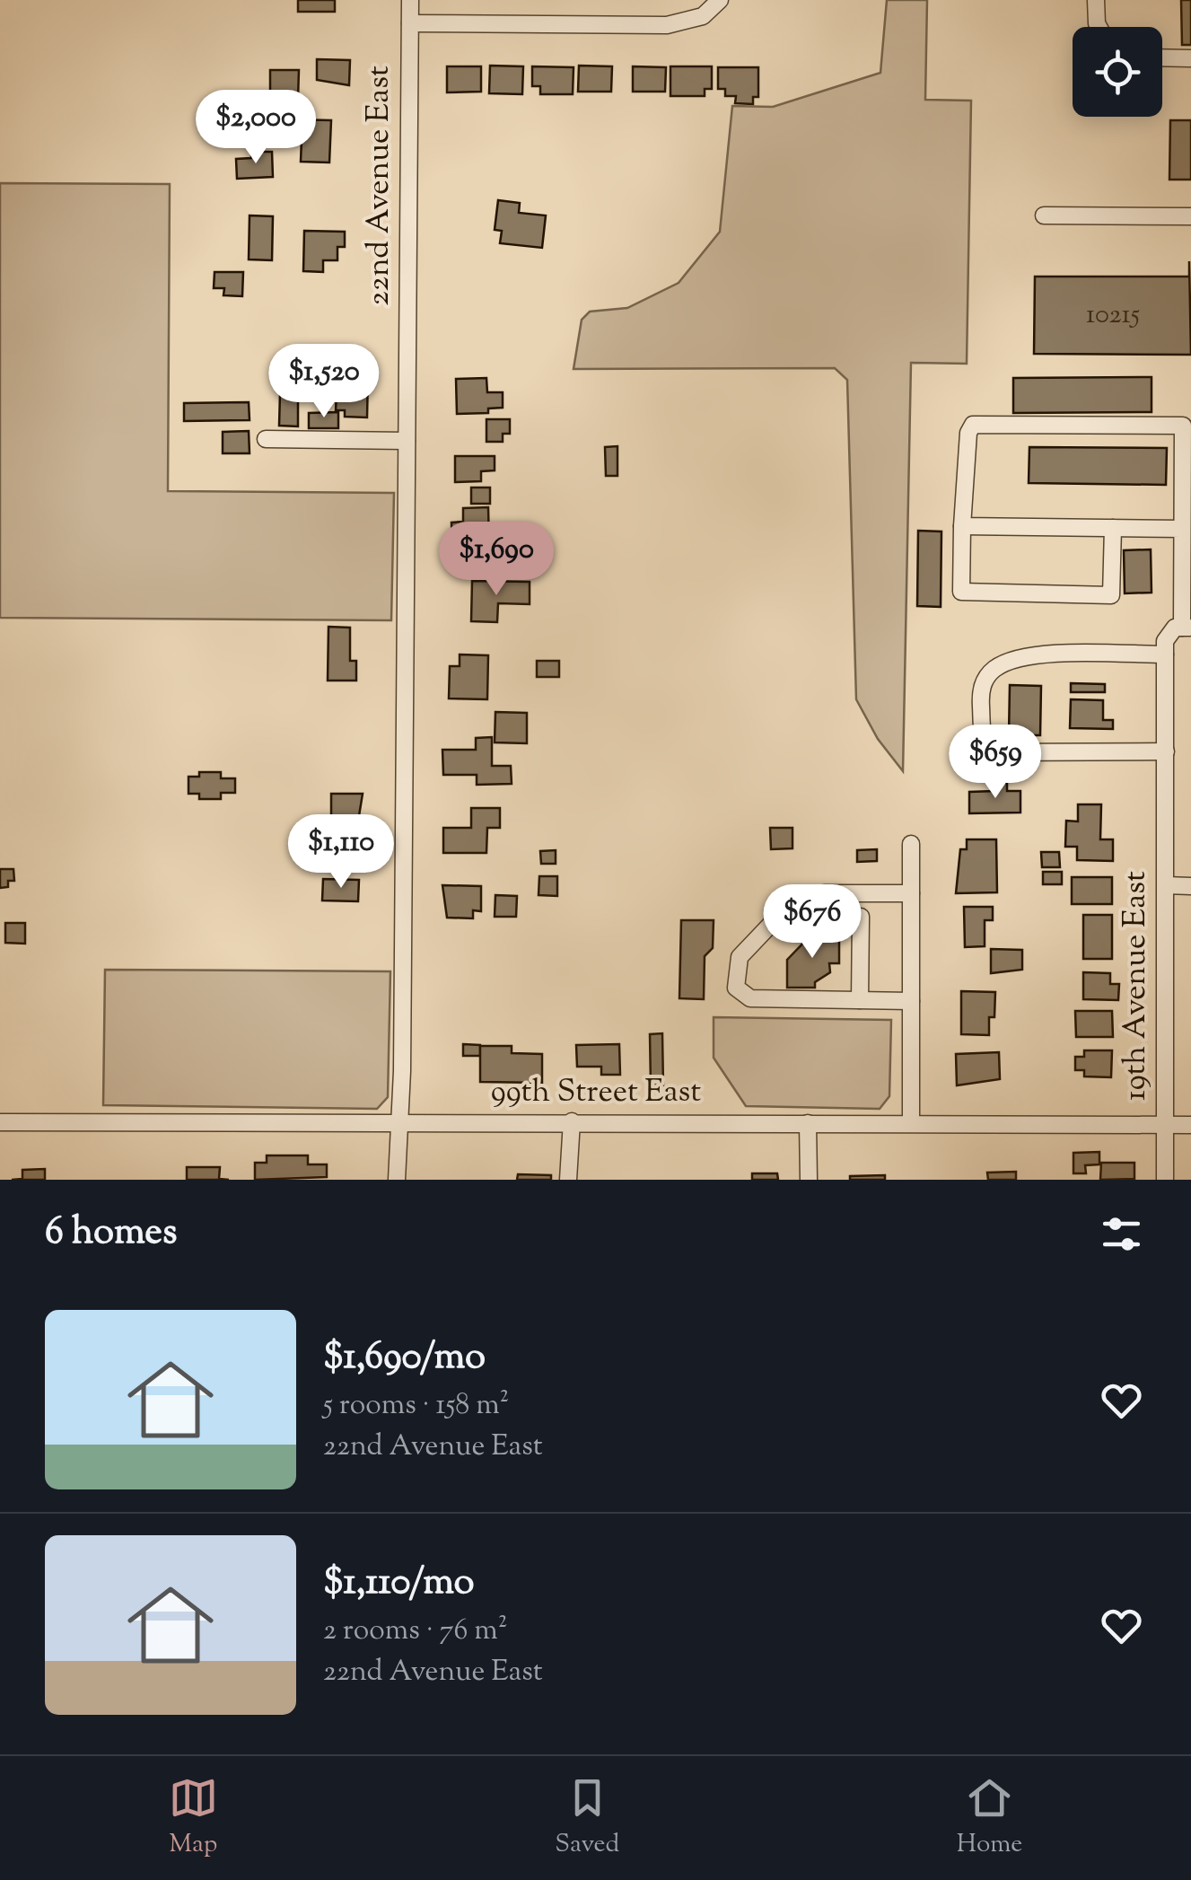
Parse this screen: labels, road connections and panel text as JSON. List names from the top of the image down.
{
  "streets": {
    "street": ["22nd Avenue East", "19th Avenue East", "99th Street East"]
  },
  "crossings": [
    ["22nd Avenue East", "99th Street East"],
    ["19th Avenue East", "99th Street East"]
  ],
  "house_numbers": ["10215"],
  "page": {
    "price": [
      "$2,000",
      "$1,520",
      "$1,690",
      "$659",
      "$1,110",
      "$676"
    ],
    "heading": "6 homes",
    "list": [
      {
        "name": "$1,690/mo",
        "note": "5 rooms · 158 m² · 22nd Avenue East"
      },
      {
        "name": "$1,110/mo",
        "note": "2 rooms · 76 m² · 22nd Avenue East"
      }
    ],
    "tabs": ["Map", "Saved", "Home"]
  }
}
